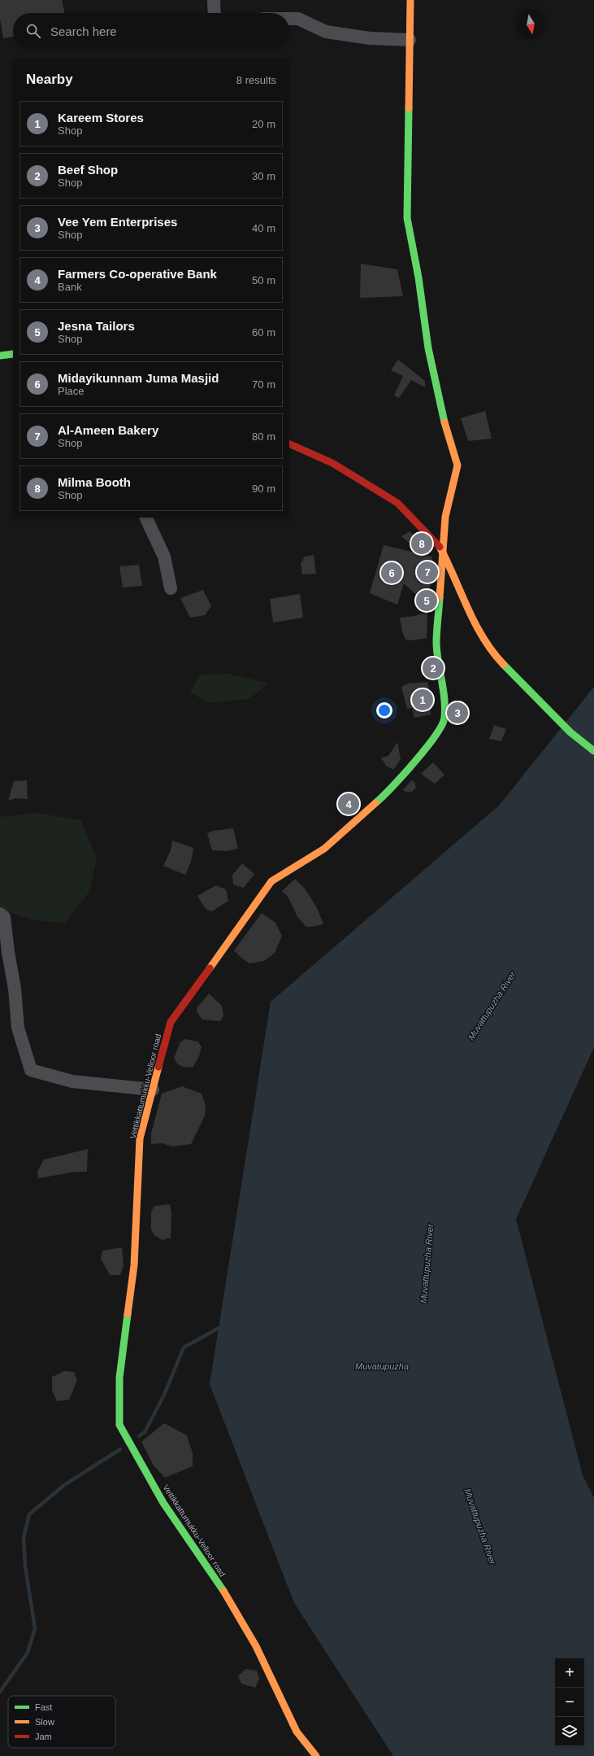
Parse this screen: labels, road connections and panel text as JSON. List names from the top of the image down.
{
  "streets": {
    "street": ["Vettikkattumukku-Velloor road"]
  },
  "water": ["Muvattupuzha River", "Muvatupuzha"],
  "legend": ["Fast", "Slow", "Jam"],
  "north": "bottom",
  "page": {
    "search": "Search here",
    "heading": ["Nearby", "8 results"],
    "list": [
      {
        "mark": "1",
        "name": "Kareem Stores",
        "note": "Shop",
        "value": "20 m"
      },
      {
        "mark": "2",
        "name": "Beef Shop",
        "note": "Shop",
        "value": "30 m"
      },
      {
        "mark": "3",
        "name": "Vee Yem Enterprises",
        "note": "Shop",
        "value": "40 m"
      },
      {
        "mark": "4",
        "name": "Farmers Co-operative Bank",
        "note": "Bank",
        "value": "50 m"
      },
      {
        "mark": "5",
        "name": "Jesna Tailors",
        "note": "Shop",
        "value": "60 m"
      },
      {
        "mark": "6",
        "name": "Midayikunnam Juma Masjid",
        "note": "Place",
        "value": "70 m"
      },
      {
        "mark": "7",
        "name": "Al-Ameen Bakery",
        "note": "Shop",
        "value": "80 m"
      },
      {
        "mark": "8",
        "name": "Milma Booth",
        "note": "Shop",
        "value": "90 m"
      }
    ],
    "pins": [
      "8",
      "7",
      "6",
      "5",
      "2",
      "1",
      "3",
      "4"
    ],
    "map_buttons": ["+", "−"]
  }
}
